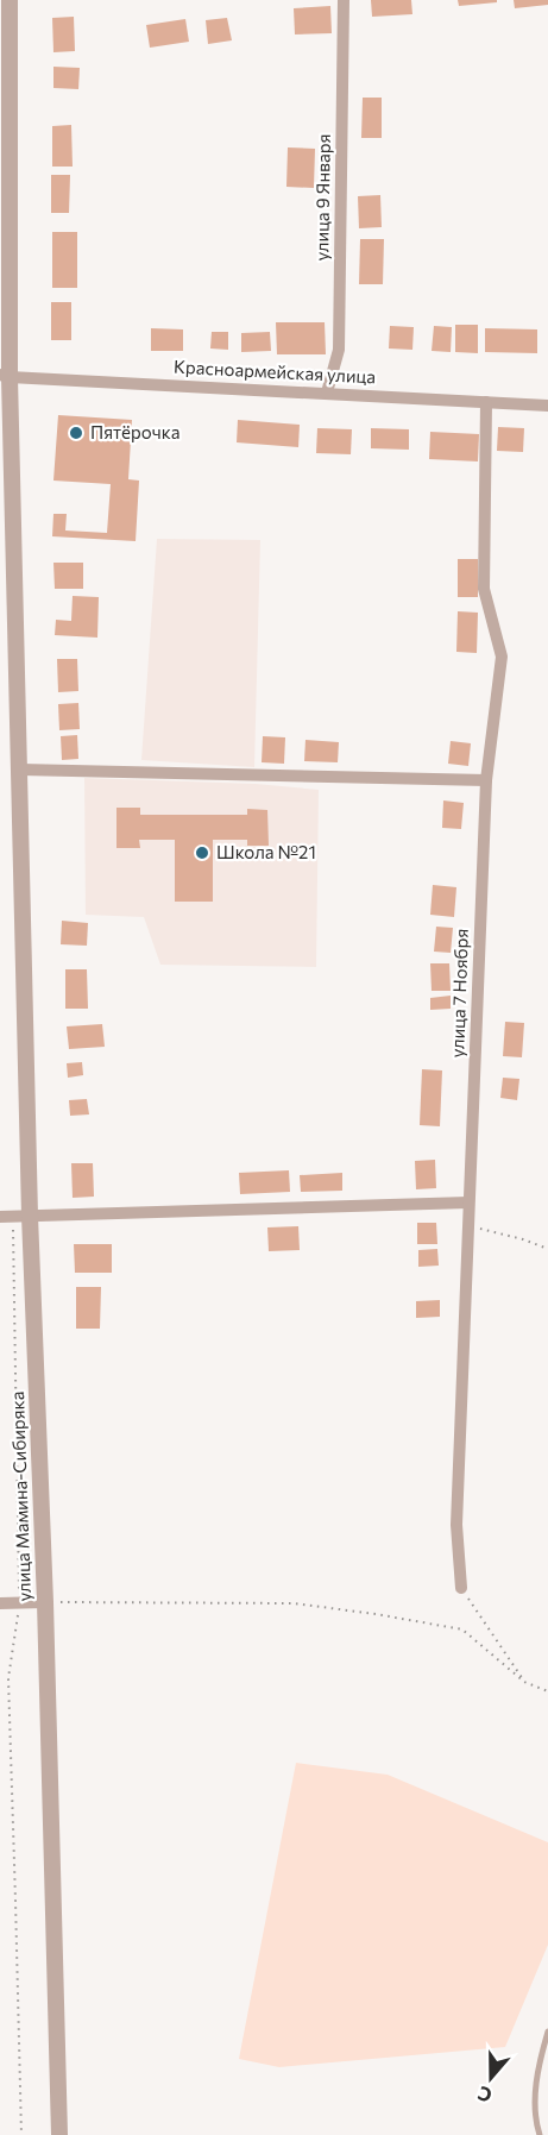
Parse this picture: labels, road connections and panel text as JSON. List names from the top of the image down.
{
  "streets": {
    "street": [
      "улица 9 Января",
      "Красноармейская улица",
      "улица 7 Ноября",
      "улица Мамина-Сибиряка"
    ]
  },
  "crossings": [
    ["улица 9 Января", "Красноармейская улица"],
    ["Красноармейская улица", "улица 7 Ноября"],
    ["Красноармейская улица", "улица Мамина-Сибиряка"]
  ],
  "places": ["Пятёрочка", "Школа №21"],
  "north": "bottom"
}
